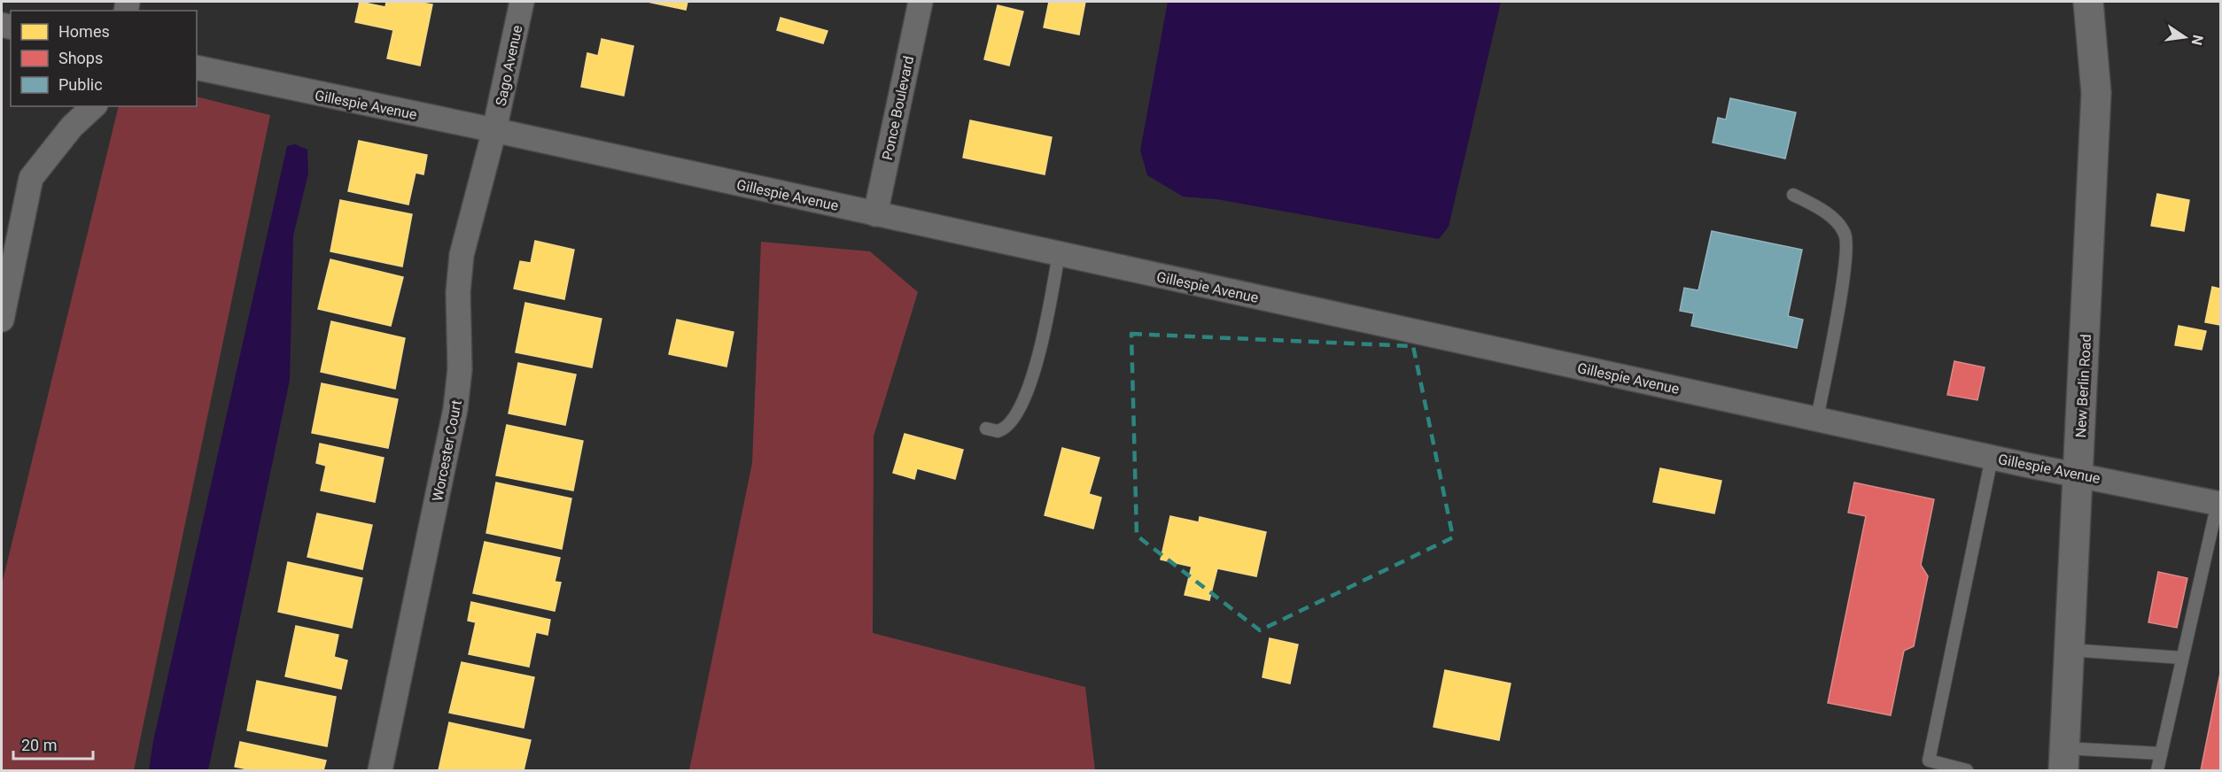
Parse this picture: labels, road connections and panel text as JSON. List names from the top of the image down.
{
  "streets": {
    "street": [
      "Sago Avenue",
      "Gillespie Avenue",
      "Ponce Boulevard",
      "New Berlin Road",
      "Worcester Court"
    ]
  },
  "crossings": [
    ["Sago Avenue", "Gillespie Avenue"],
    ["Sago Avenue", "Worcester Court"],
    ["Gillespie Avenue", "Ponce Boulevard"],
    ["Gillespie Avenue", "New Berlin Road"],
    ["Gillespie Avenue", "Worcester Court"]
  ],
  "legend": ["Homes", "Shops", "Public"],
  "scale_bar": "20 m",
  "north": "right"
}
